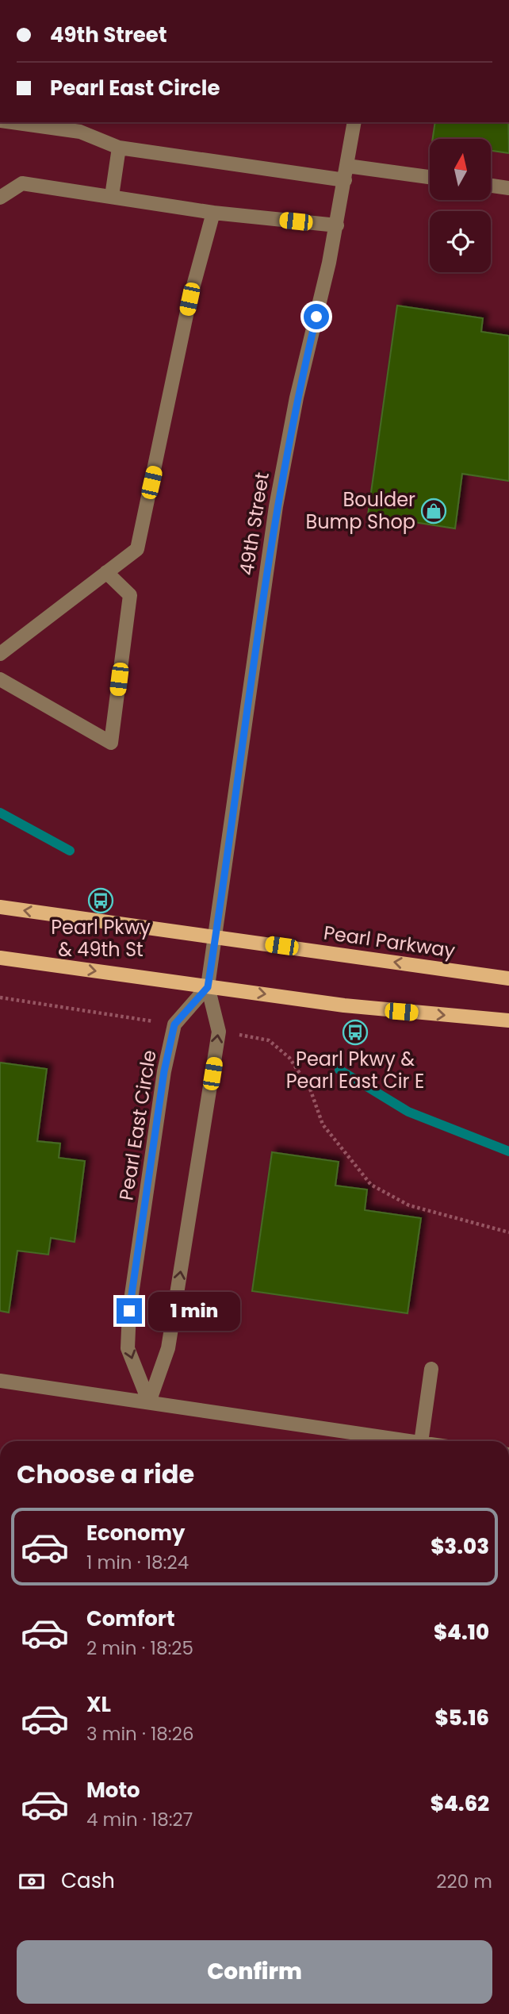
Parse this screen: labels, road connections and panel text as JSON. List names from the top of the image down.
{
  "streets": {
    "main road": ["Pearl Parkway"],
    "street": ["49th Street", "Pearl East Circle"]
  },
  "crossings": [
    ["49th Street", "Pearl Parkway"],
    ["49th Street", "Pearl East Circle"]
  ],
  "places": {
    "shop": ["Boulder Bump Shop"],
    "bus stop": ["Pearl Pkwy & 49th St", "Pearl Pkwy & Pearl East Cir E"]
  },
  "north": "top",
  "page": {
    "banner": ["49th Street", "Pearl East Circle"],
    "bubble": "1 min",
    "heading": "Choose a ride",
    "list": [
      {
        "name": "Economy",
        "note": "1 min · 18:24",
        "value": "$3.03"
      },
      {
        "name": "Comfort",
        "note": "2 min · 18:25",
        "value": "$4.10"
      },
      {
        "name": "XL",
        "note": "3 min · 18:26",
        "value": "$5.16"
      },
      {
        "name": "Moto",
        "note": "4 min · 18:27",
        "value": "$4.62"
      }
    ],
    "pay": ["Cash", "220 m"],
    "buttons": "Confirm"
  }
}
